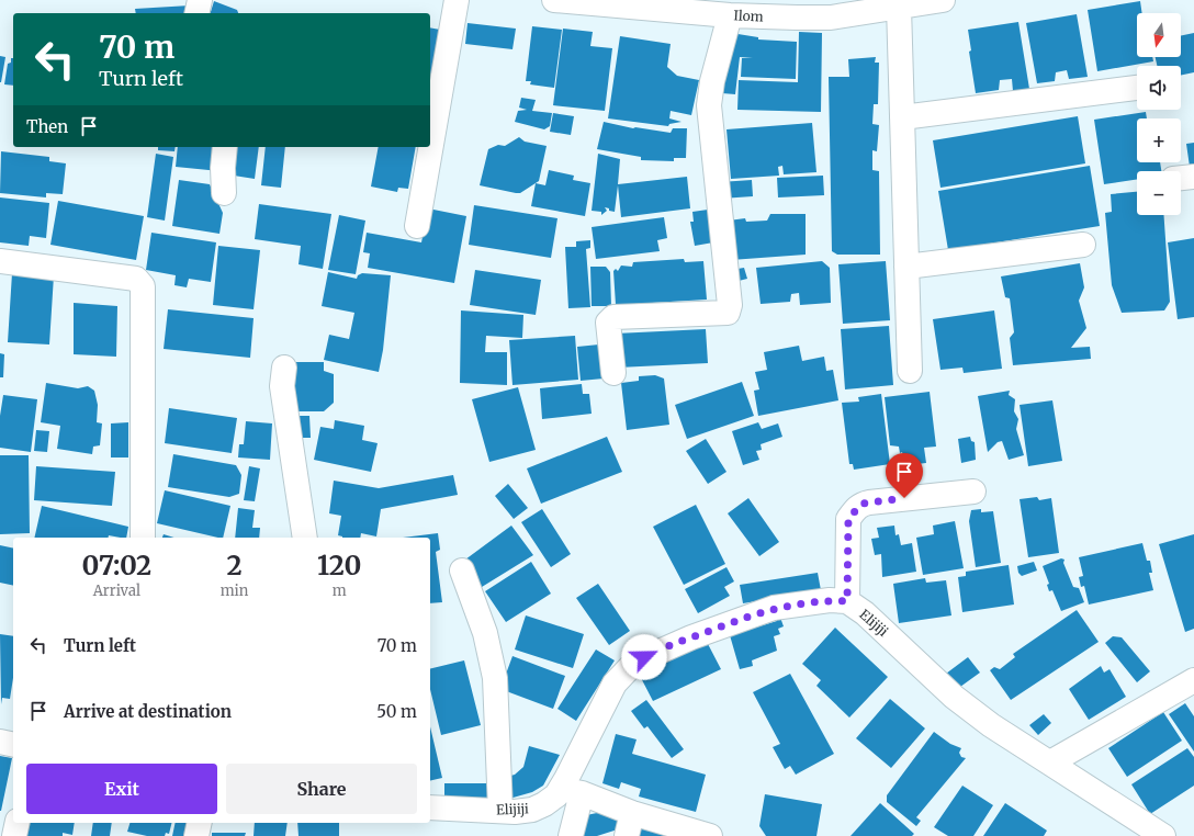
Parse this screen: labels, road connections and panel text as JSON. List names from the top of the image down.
{
  "streets": {
    "street": ["Ilom", "Elijiji"]
  },
  "north": "bottom",
  "page": {
    "map_buttons": ["+", "−"],
    "turn": ["70 m", "Turn left"],
    "then": "Then",
    "eta": [
      "07:02",
      "Arrival",
      "2",
      "min",
      "120",
      "m"
    ],
    "list": [
      {
        "name": "Turn left",
        "value": "70 m"
      },
      {
        "name": "Arrive at destination",
        "value": "50 m"
      }
    ],
    "buttons": ["Exit", "Share"]
  }
}
